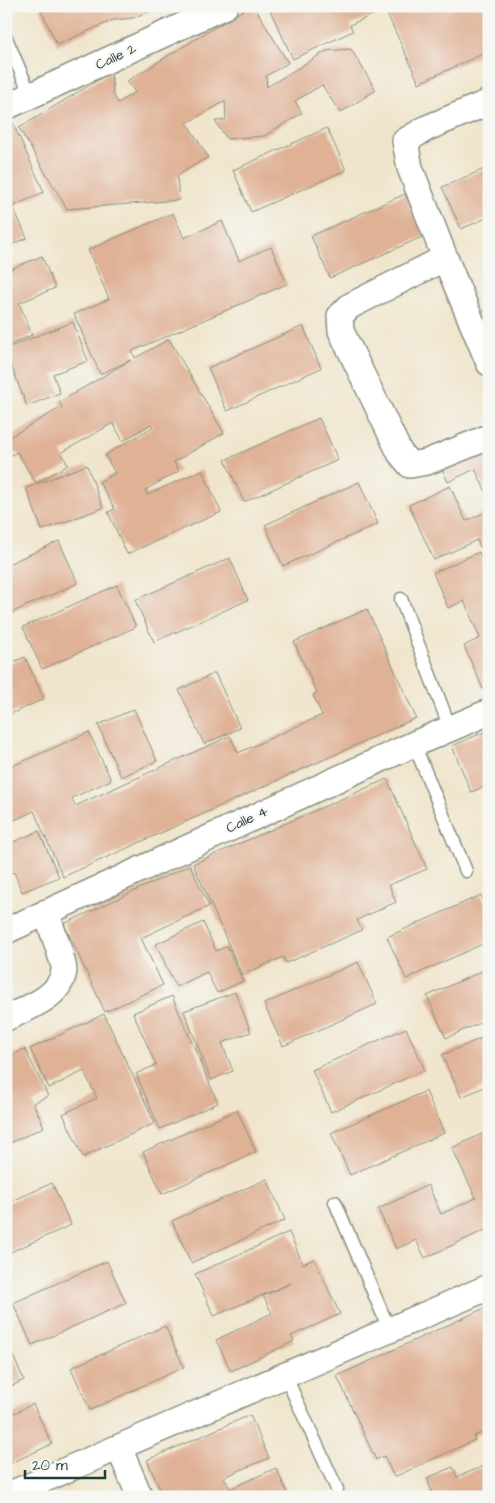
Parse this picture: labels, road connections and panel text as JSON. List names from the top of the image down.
{
  "streets": {
    "street": ["Calle 2", "Calle 4"]
  },
  "scale_bar": "20 m"
}
